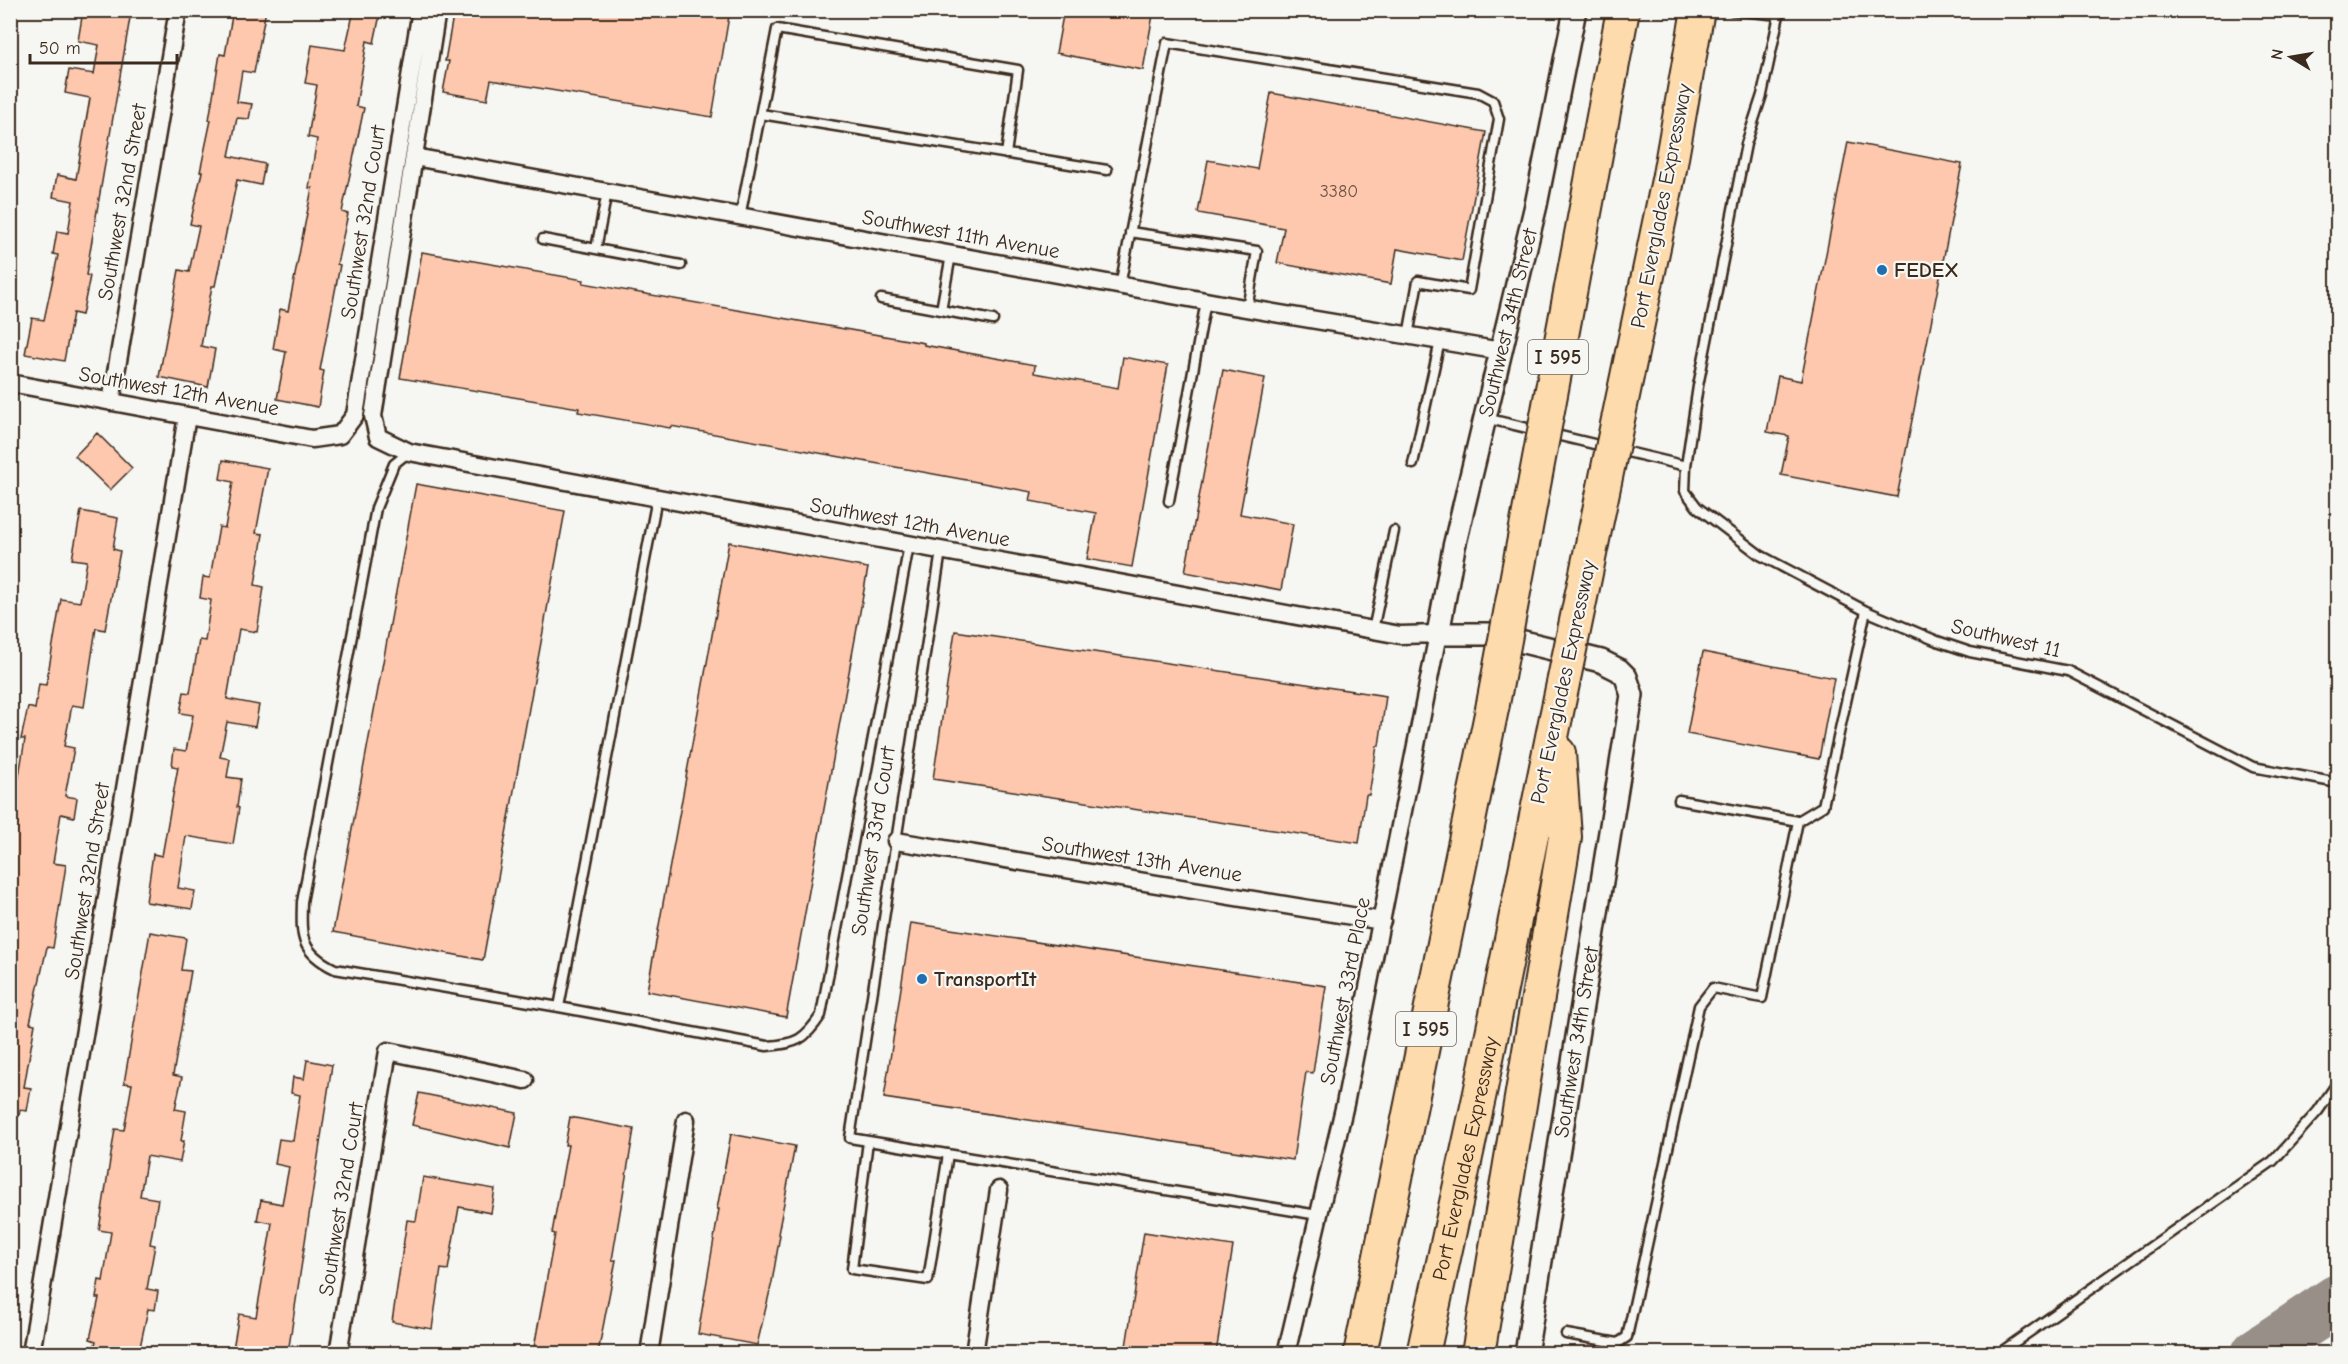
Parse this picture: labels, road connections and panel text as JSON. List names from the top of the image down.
{
  "streets": {
    "highway": ["Port Everglades Expressway", "I 595"],
    "street": [
      "Southwest 32nd Street",
      "Southwest 32nd Court",
      "Southwest 11th Avenue",
      "Southwest 34th Street",
      "Southwest 12th Avenue",
      "Southwest 13th Avenue",
      "Southwest 33rd Place"
    ],
    "lane": ["Southwest 11", "Southwest 33rd Court"]
  },
  "crossings": [
    ["Southwest 32nd Street", "Southwest 12th Avenue"],
    ["Southwest 32nd Court", "Southwest 11th Avenue"],
    ["Southwest 32nd Court", "Southwest 12th Avenue"],
    ["Southwest 11th Avenue", "Southwest 34th Street"],
    ["Southwest 34th Street", "Southwest 12th Avenue"],
    ["Southwest 34th Street", "Southwest 33rd Place"],
    ["Southwest 12th Avenue", "Southwest 33rd Court"],
    ["Southwest 12th Avenue", "Southwest 33rd Place"],
    ["Southwest 33rd Court", "Southwest 13th Avenue"],
    ["Southwest 13th Avenue", "Southwest 33rd Place"]
  ],
  "places": ["FEDEX", "TransportIt"],
  "house_numbers": ["3380"],
  "scale_bar": "50 m",
  "north": "left"
}
